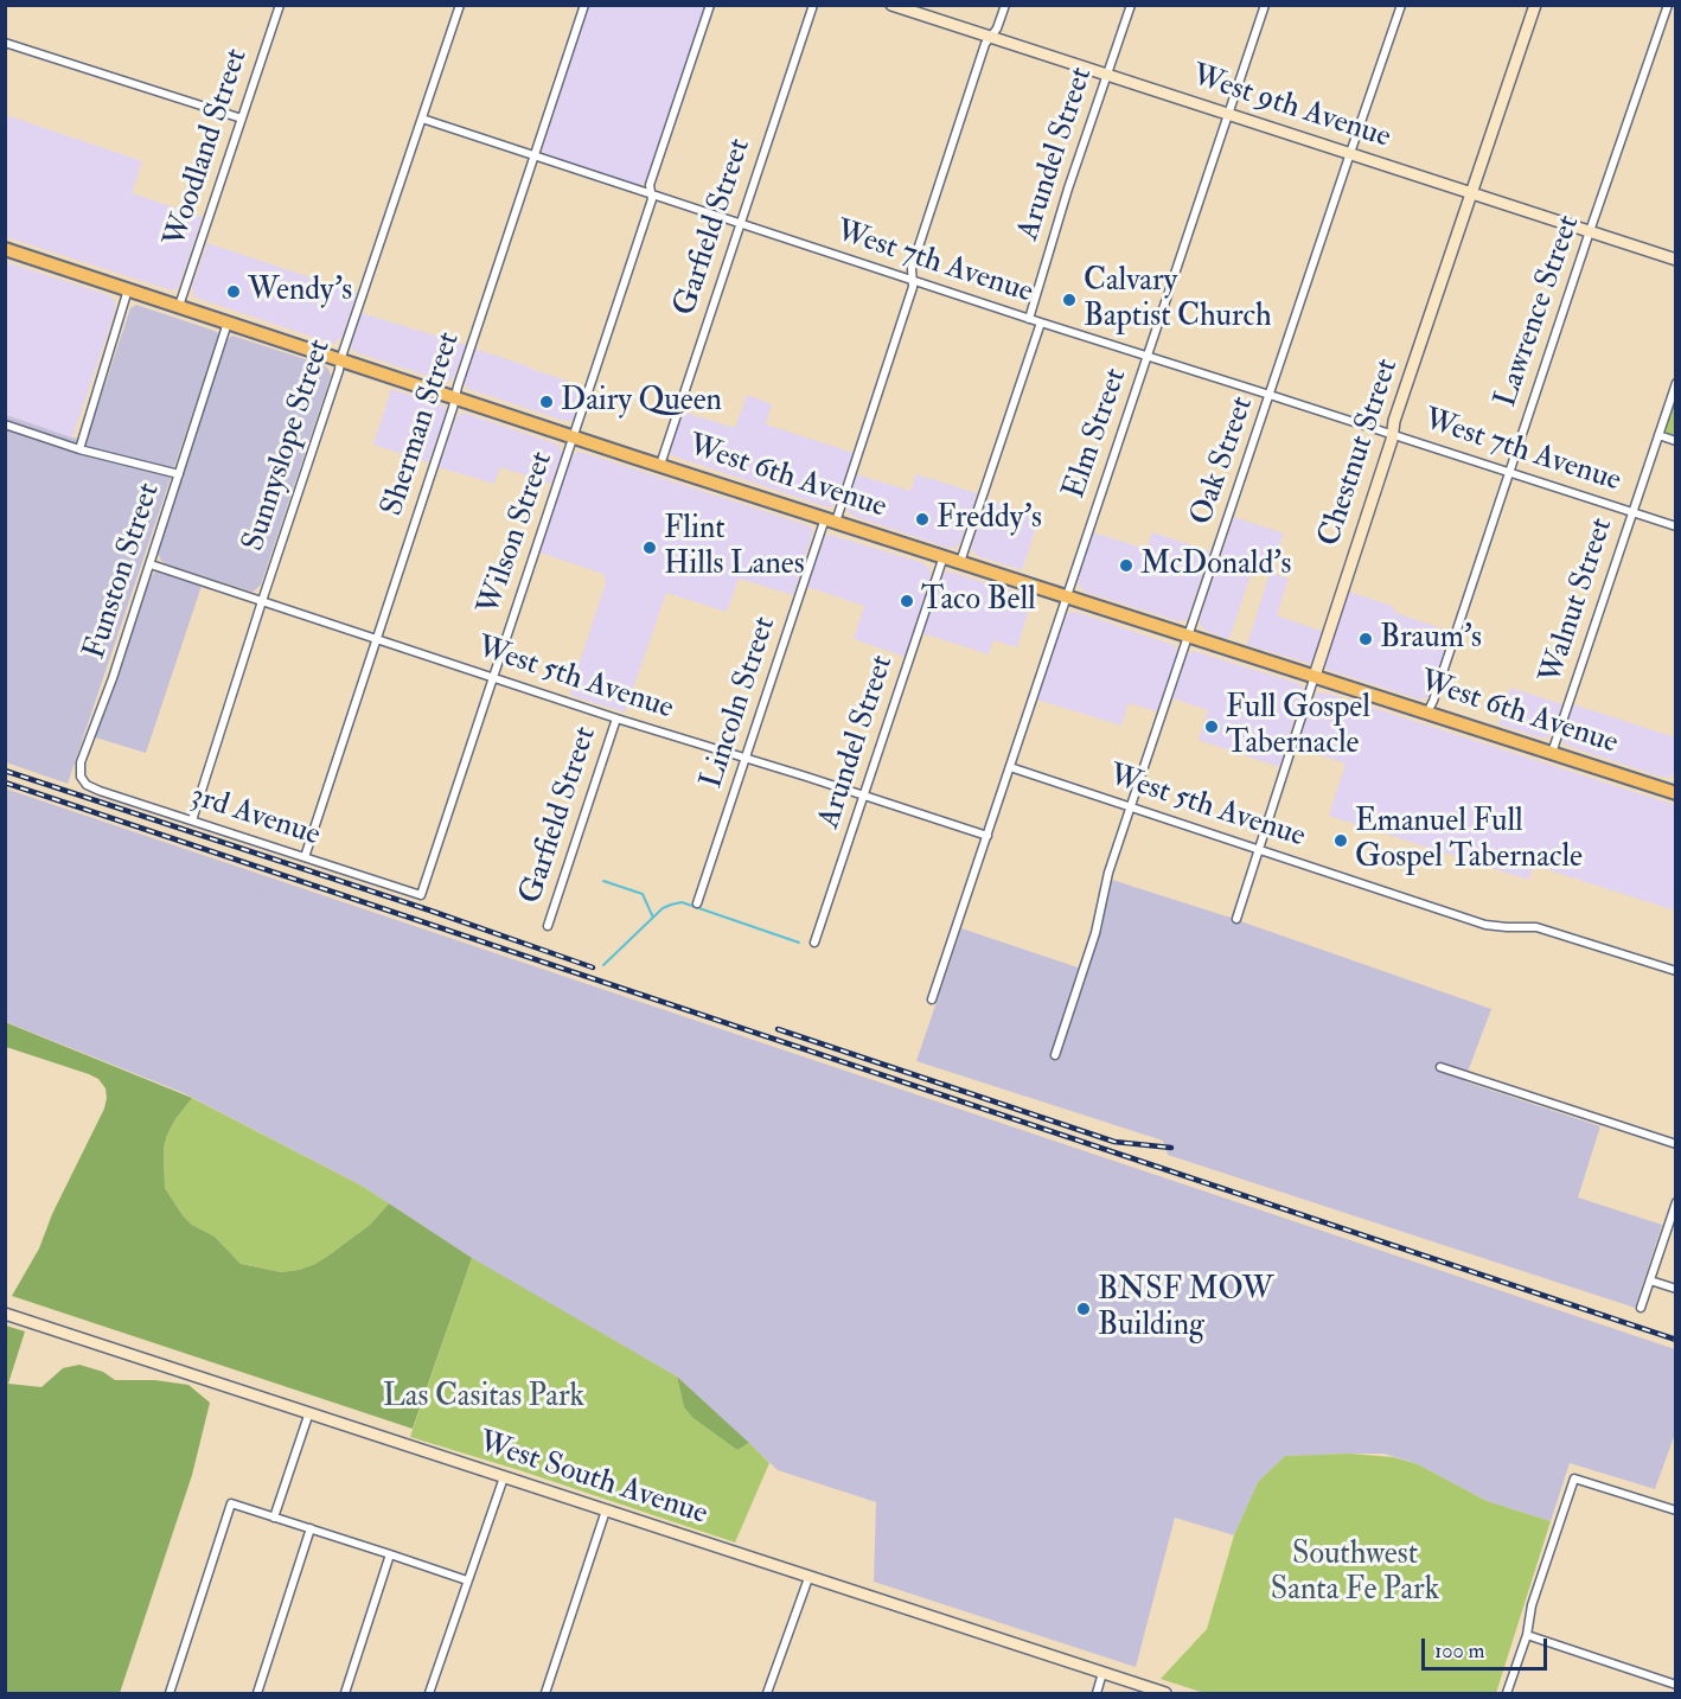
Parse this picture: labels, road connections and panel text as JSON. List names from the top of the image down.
{
  "streets": {
    "main road": ["West 6th Avenue"],
    "street": [
      "West 9th Avenue",
      "Woodland Street",
      "Arundel Street",
      "Garfield Street",
      "West 7th Avenue",
      "Lawrence Street",
      "Sherman Street",
      "Elm Street",
      "Sunnyslope Street",
      "Chestnut Street",
      "Oak Street",
      "Wilson Street",
      "Funston Street",
      "Walnut Street",
      "West 5th Avenue",
      "Lincoln Street",
      "3rd Avenue",
      "West South Avenue"
    ]
  },
  "crossings": [
    ["West 9th Avenue", "Arundel Street"],
    ["West 9th Avenue", "Lawrence Street"],
    ["West 9th Avenue", "Elm Street"],
    ["West 9th Avenue", "Chestnut Street"],
    ["West 9th Avenue", "Oak Street"],
    ["West 9th Avenue", "Lincoln Street"],
    ["Woodland Street", "West 6th Avenue"],
    ["Arundel Street", "West 7th Avenue"],
    ["Arundel Street", "West 6th Avenue"],
    ["Arundel Street", "West 5th Avenue"],
    ["Garfield Street", "West 7th Avenue"],
    ["Garfield Street", "West 6th Avenue"],
    ["Garfield Street", "West 5th Avenue"],
    ["West 7th Avenue", "Lawrence Street"],
    ["West 7th Avenue", "Sherman Street"],
    ["West 7th Avenue", "Elm Street"],
    ["West 7th Avenue", "Sunnyslope Street"],
    ["West 7th Avenue", "Chestnut Street"],
    ["West 7th Avenue", "Oak Street"],
    ["West 7th Avenue", "Wilson Street"],
    ["West 7th Avenue", "Walnut Street"],
    ["West 7th Avenue", "Lincoln Street"],
    ["Lawrence Street", "West 6th Avenue"],
    ["Sherman Street", "West 6th Avenue"],
    ["Sherman Street", "West 5th Avenue"],
    ["Sherman Street", "3rd Avenue"],
    ["Elm Street", "West 6th Avenue"],
    ["Elm Street", "West 5th Avenue"],
    ["Sunnyslope Street", "West 6th Avenue"],
    ["Sunnyslope Street", "West 5th Avenue"],
    ["Sunnyslope Street", "3rd Avenue"],
    ["Chestnut Street", "West 6th Avenue"],
    ["Chestnut Street", "West 5th Avenue"],
    ["Oak Street", "West 6th Avenue"],
    ["Oak Street", "West 5th Avenue"],
    ["West 6th Avenue", "Wilson Street"],
    ["West 6th Avenue", "Funston Street"],
    ["West 6th Avenue", "Walnut Street"],
    ["West 6th Avenue", "Lincoln Street"],
    ["Wilson Street", "West 5th Avenue"],
    ["Wilson Street", "3rd Avenue"],
    ["Funston Street", "West 5th Avenue"],
    ["Funston Street", "3rd Avenue"],
    ["West 5th Avenue", "Lincoln Street"]
  ],
  "parks": ["Las Casitas Park", "Southwest Santa Fe Park"],
  "places": [
    "Wendy's",
    "Calvary Baptist Church",
    "Dairy Queen",
    "Freddy's",
    "Flint Hills Lanes",
    "McDonald's",
    "Taco Bell",
    "Braum's",
    "Full Gospel Tabernacle",
    "Emanuel Full Gospel Tabernacle",
    "BNSF MOW Building"
  ],
  "scale_bar": "100 m"
}
